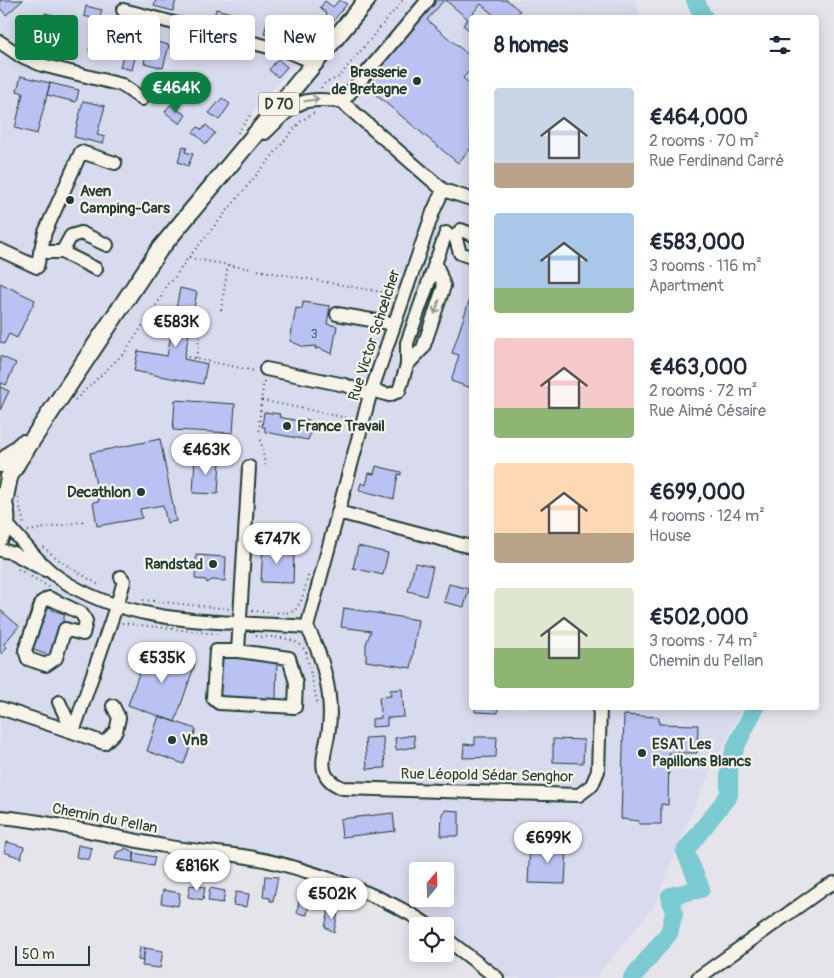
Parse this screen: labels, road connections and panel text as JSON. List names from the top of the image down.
{
  "streets": {
    "main road": ["D 70"],
    "street": ["Rue Victor Schœlcher", "Rue Léopold Sédar Senghor", "Chemin du Pellan"]
  },
  "crossings": [
    ["Rue Victor Schœlcher", "Rue Léopold Sédar Senghor"]
  ],
  "places": [
    "Brasserie de Bretagne",
    "Aven Camping-Cars",
    "France Travail",
    "Decathlon",
    "Randstad",
    "VnB",
    "ESAT Les Papillons Blancs"
  ],
  "house_numbers": ["3"],
  "scale_bar": "50 m",
  "north": "top",
  "page": {
    "chip": [
      "Buy",
      "Rent",
      "Filters",
      "New"
    ],
    "heading": "8 homes",
    "price": [
      "€464K",
      "€583K",
      "€463K",
      "€747K",
      "€535K",
      "€699K",
      "€816K",
      "€502K"
    ],
    "list": [
      {
        "name": "€464,000",
        "note": "2 rooms · 70 m² · Rue Ferdinand Carré"
      },
      {
        "name": "€583,000",
        "note": "3 rooms · 116 m² · Apartment"
      },
      {
        "name": "€463,000",
        "note": "2 rooms · 72 m² · Rue Aimé Césaire"
      },
      {
        "name": "€699,000",
        "note": "4 rooms · 124 m² · House"
      },
      {
        "name": "€502,000",
        "note": "3 rooms · 74 m² · Chemin du Pellan"
      }
    ],
    "scale": "50 m"
  }
}
